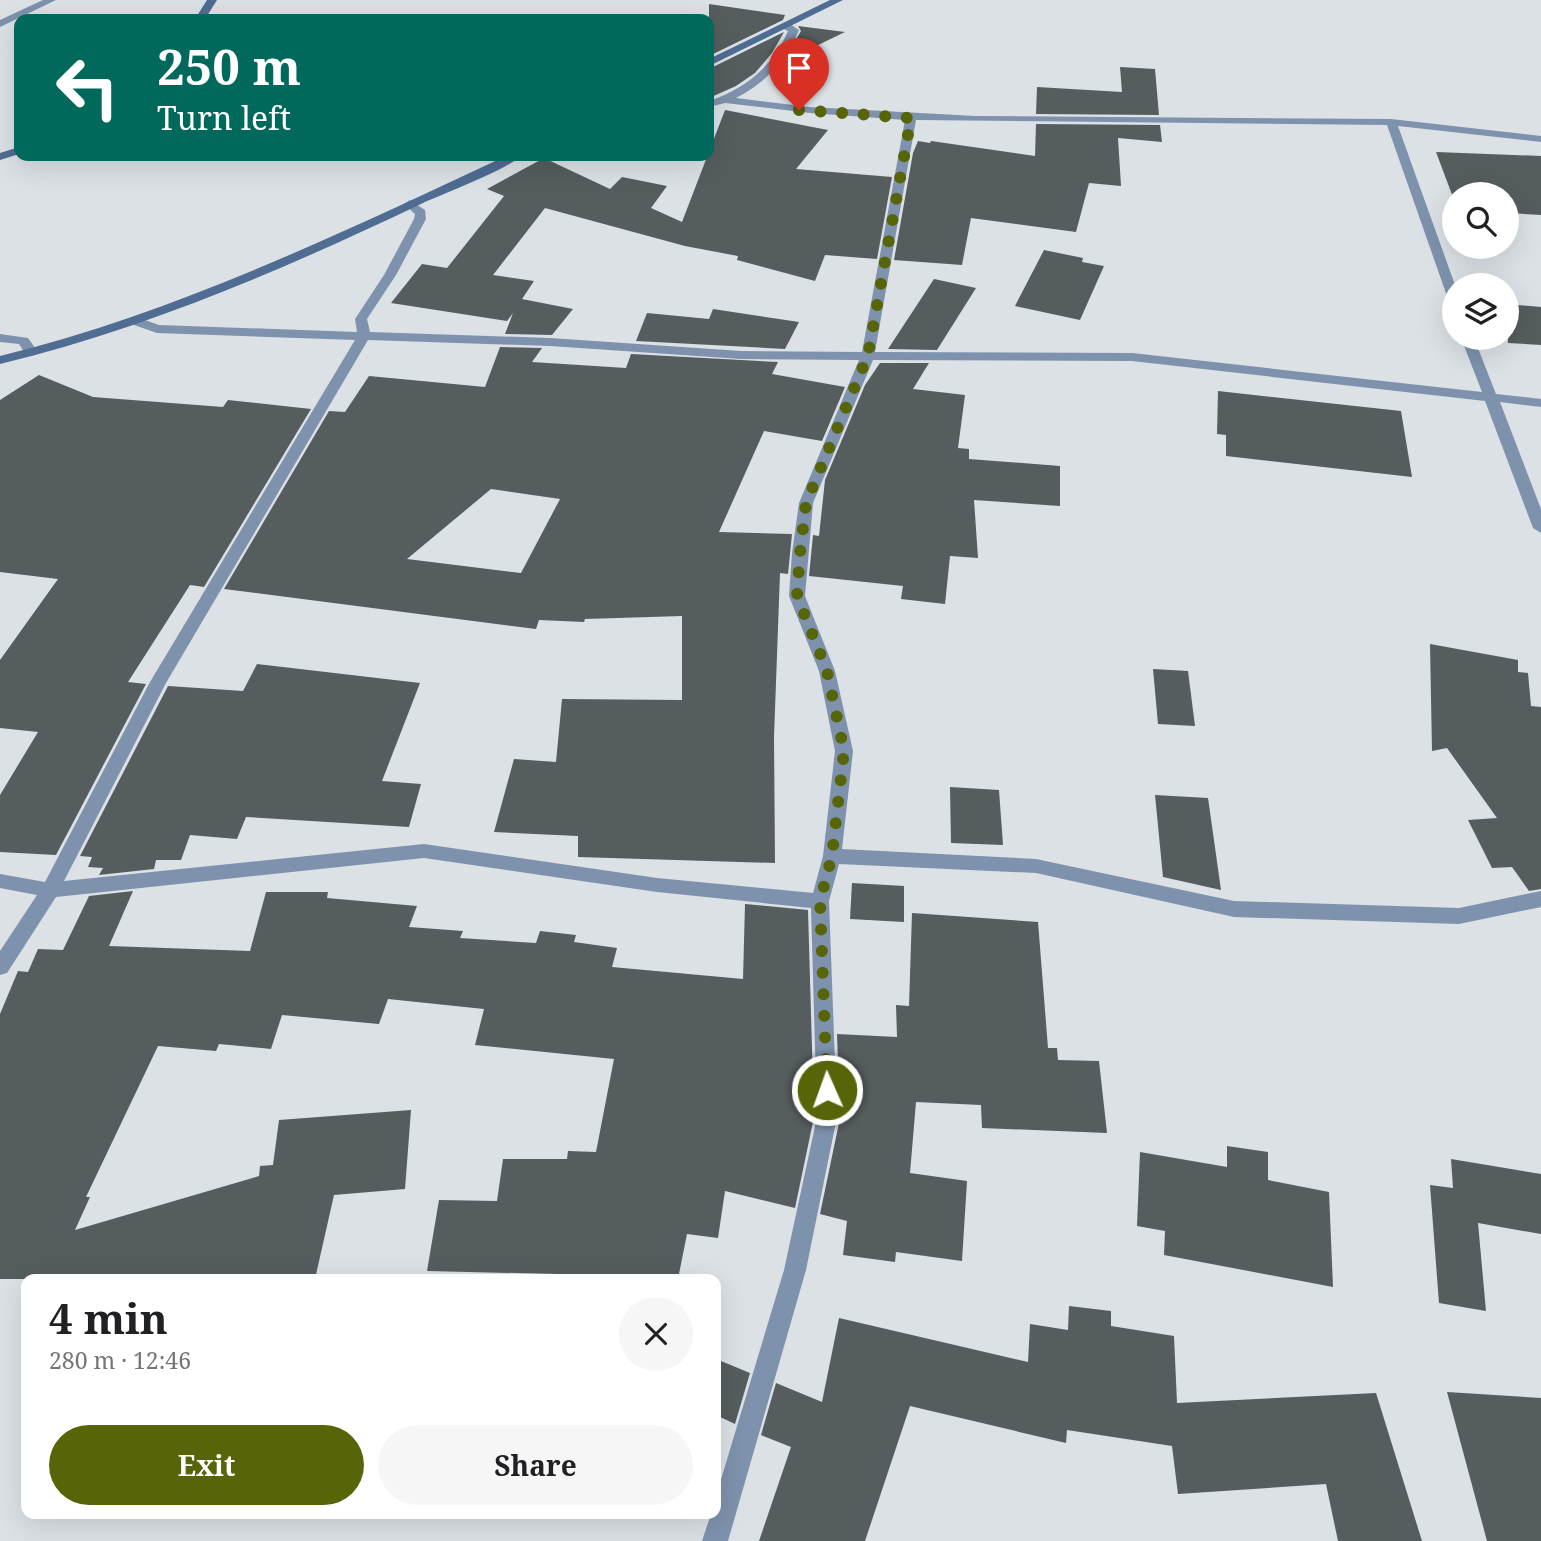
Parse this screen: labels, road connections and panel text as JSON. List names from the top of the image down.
{
  "page": {
    "turn": ["250 m", "Turn left"],
    "heading": ["4 min", "280 m · 12:46"],
    "buttons": ["Exit", "Share"]
  }
}
